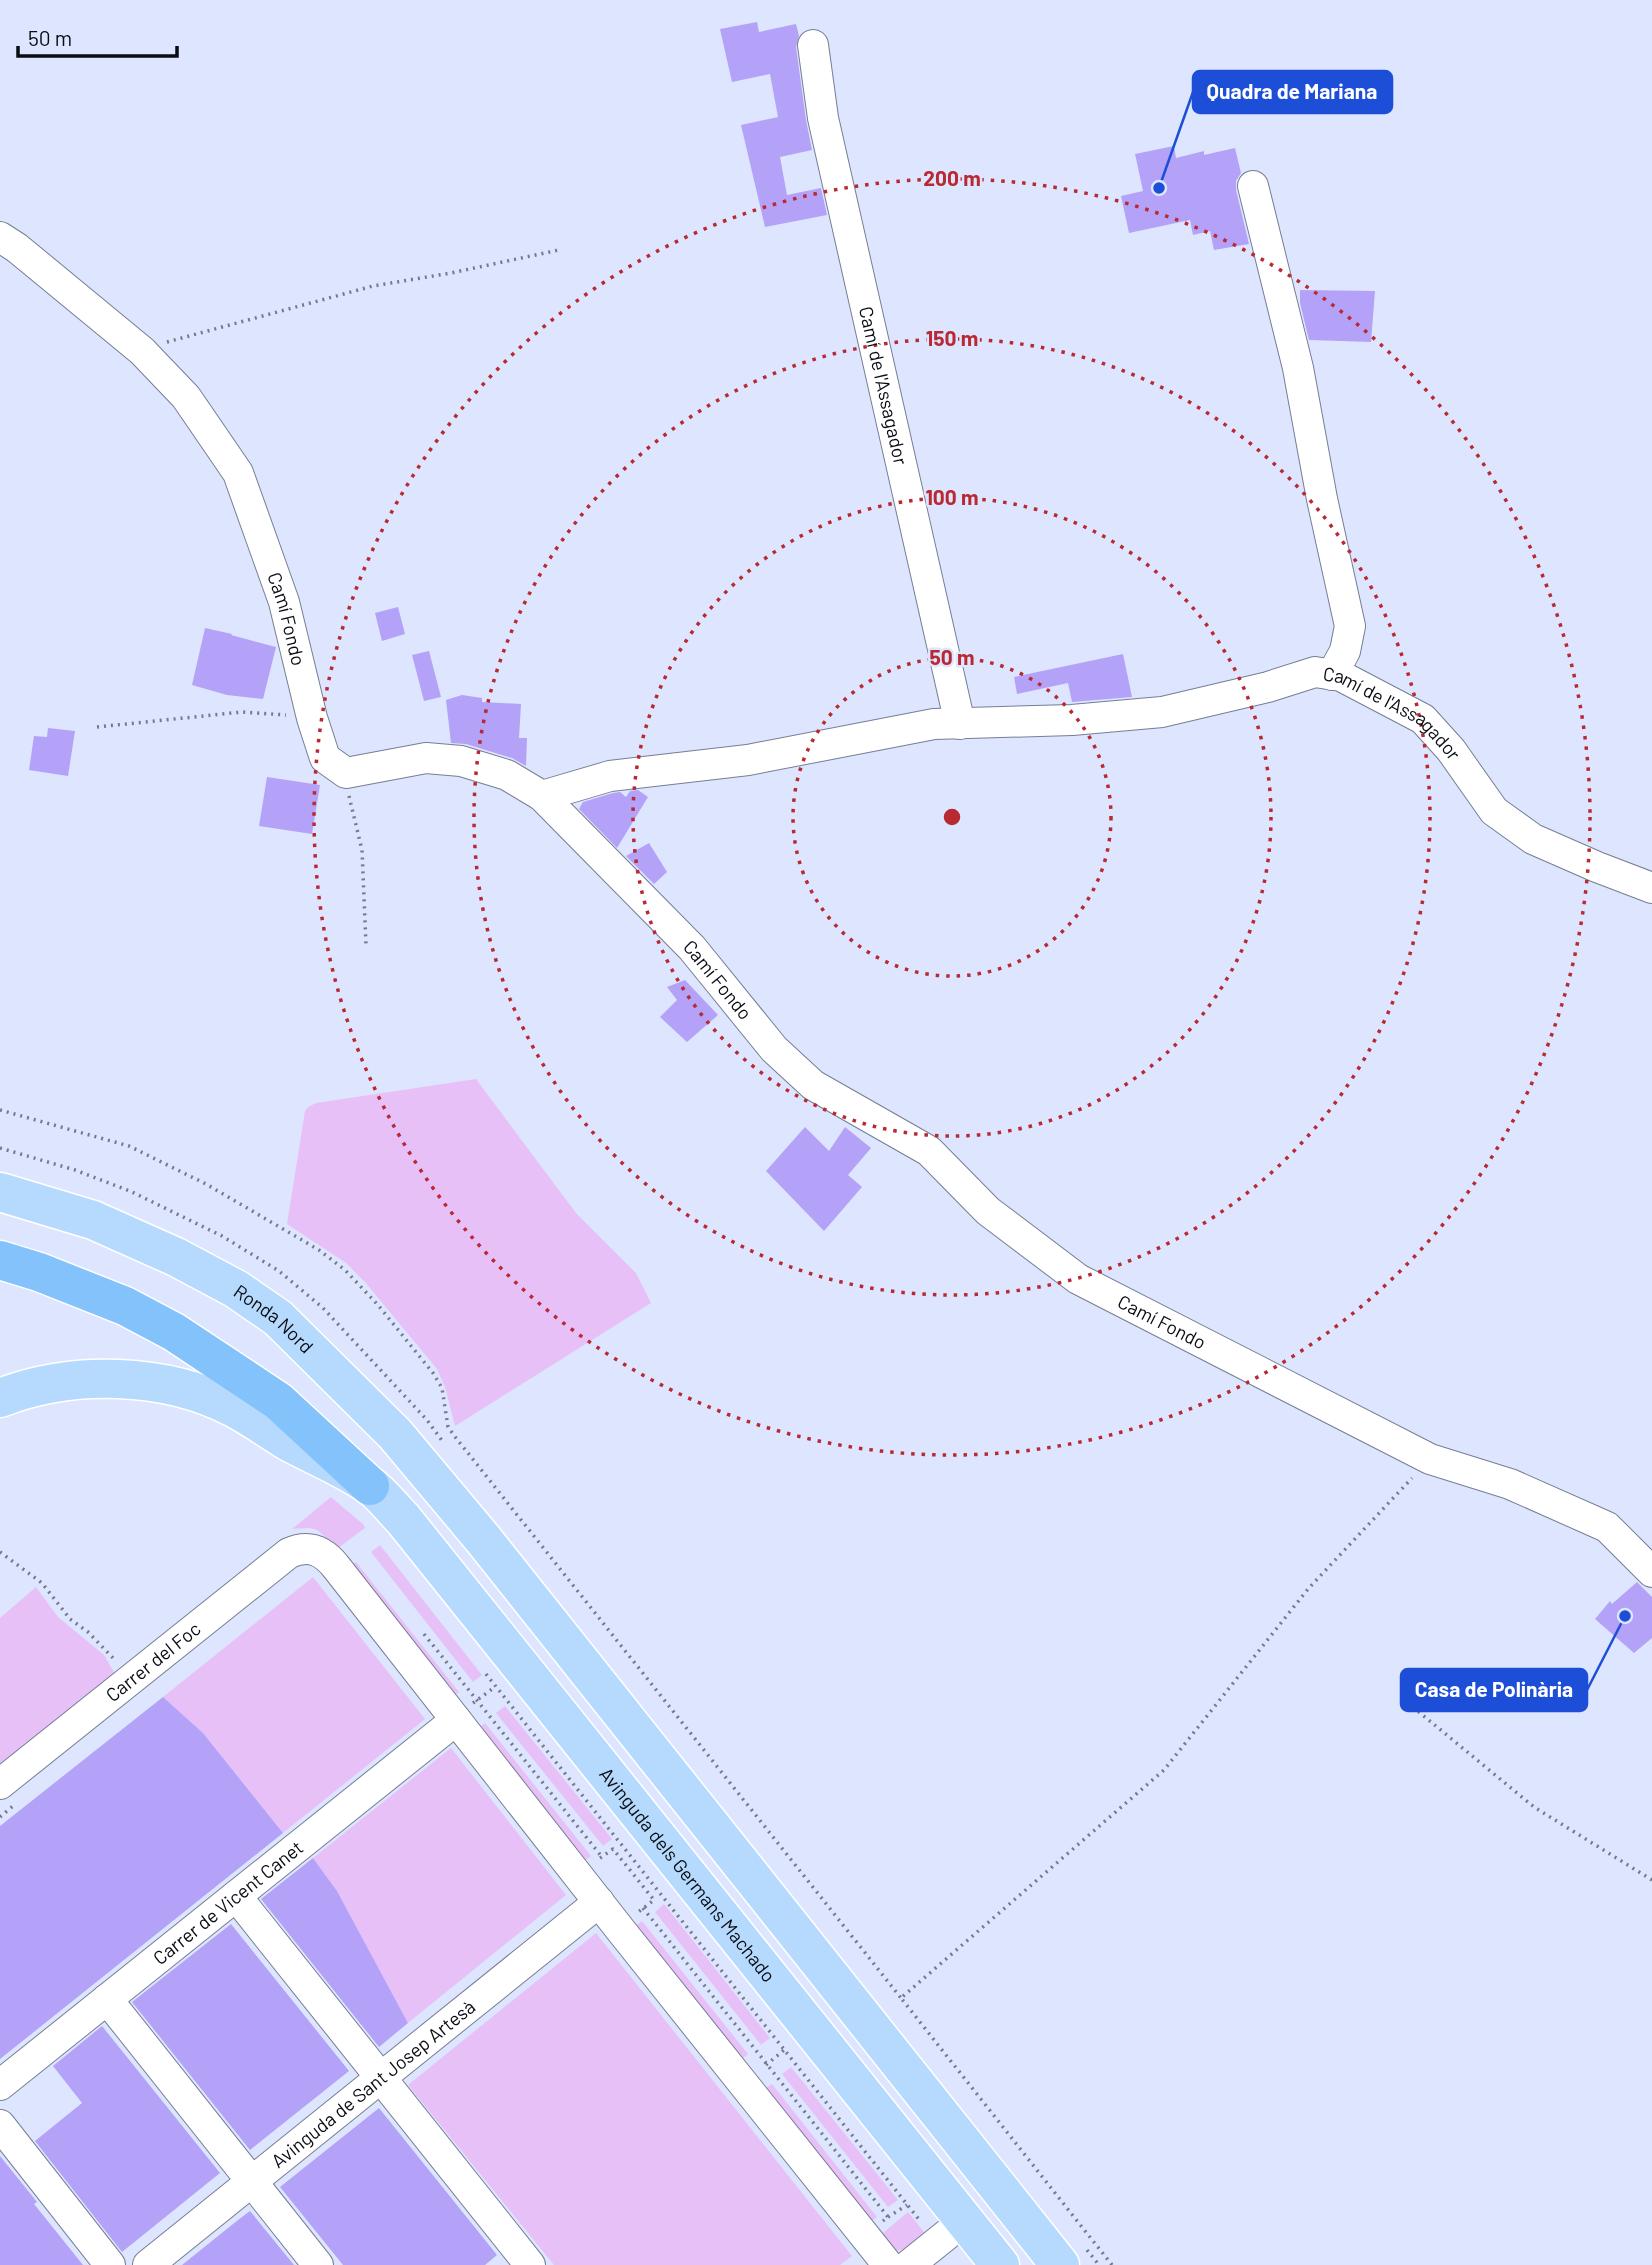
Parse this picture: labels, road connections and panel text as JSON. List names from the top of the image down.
{
  "streets": {
    "main road": ["Ronda Nord", "Avinguda dels Germans Machado"],
    "street": [
      "Camí de l'Assagador",
      "Camí Fondo",
      "Carrer del Foc",
      "Carrer de Vicent Canet",
      "Avinguda de Sant Josep Artesà"
    ]
  },
  "crossings": [
    ["Camí de l'Assagador", "Camí Fondo"],
    ["Carrer del Foc", "Carrer de Vicent Canet"]
  ],
  "places": ["Quadra de Mariana", "Casa de Polinària"],
  "scale_bar": "50 m",
  "rings": [
    "200 m",
    "150 m",
    "100 m",
    "50 m"
  ]
}
